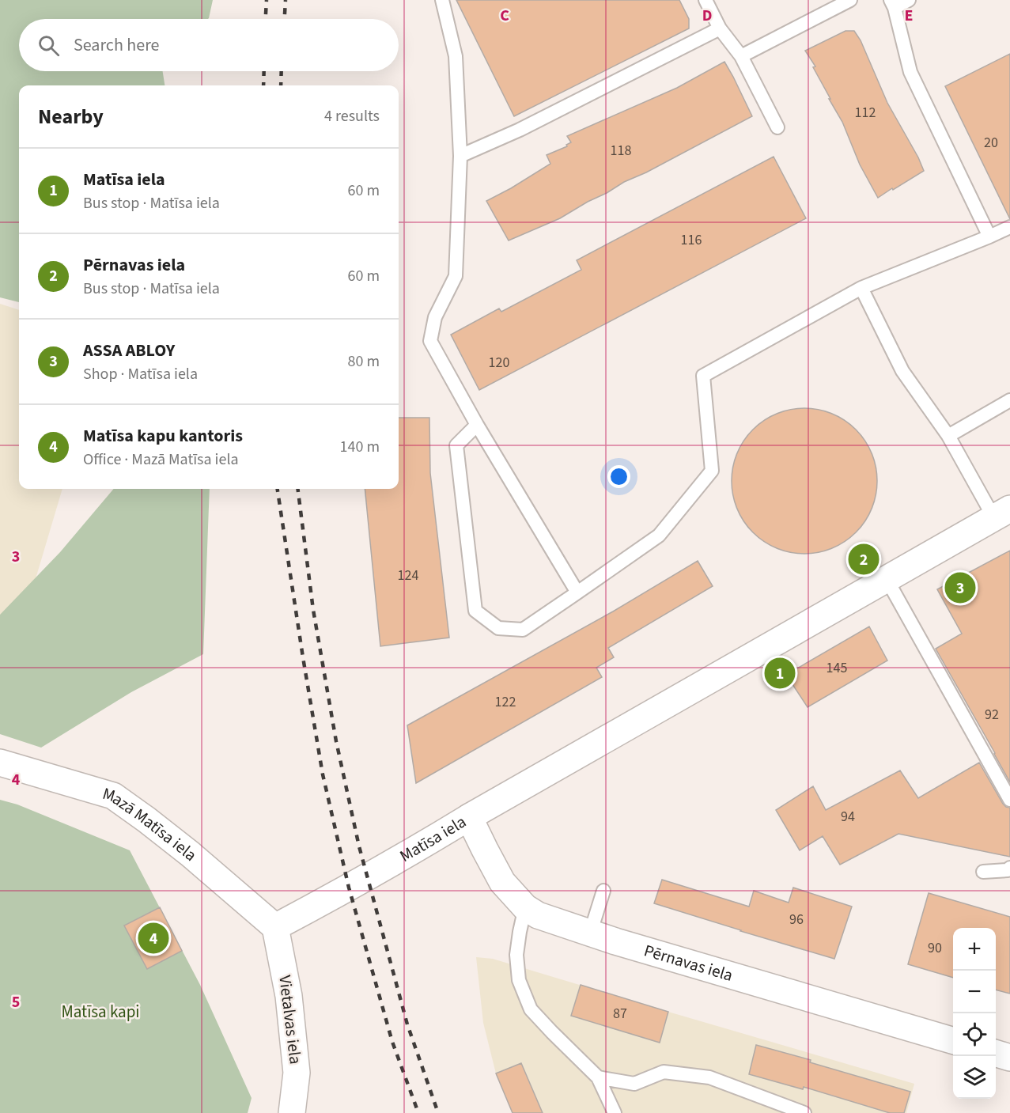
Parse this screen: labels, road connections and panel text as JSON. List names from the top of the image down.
{
  "streets": {
    "street": [
      "Mazā Matīsa iela",
      "Matīsa iela",
      "Pērnavas iela",
      "Vietalvas iela"
    ]
  },
  "crossings": [
    ["Mazā Matīsa iela", "Matīsa iela"],
    ["Mazā Matīsa iela", "Vietalvas iela"],
    ["Matīsa iela", "Pērnavas iela"],
    ["Matīsa iela", "Vietalvas iela"]
  ],
  "parks": ["Matīsa kapi"],
  "house_numbers": [
    "112",
    "20",
    "118",
    "116",
    "120",
    "124",
    "145",
    "122",
    "92",
    "94",
    "96",
    "90",
    "87"
  ],
  "page": {
    "search": "Search here",
    "heading": ["Nearby", "4 results"],
    "list": [
      {
        "mark": "1",
        "name": "Matīsa iela",
        "note": "Bus stop · Matīsa iela",
        "value": "60 m"
      },
      {
        "mark": "2",
        "name": "Pērnavas iela",
        "note": "Bus stop · Matīsa iela",
        "value": "60 m"
      },
      {
        "mark": "3",
        "name": "ASSA ABLOY",
        "note": "Shop · Matīsa iela",
        "value": "80 m"
      },
      {
        "mark": "4",
        "name": "Matīsa kapu kantoris",
        "note": "Office · Mazā Matīsa iela",
        "value": "140 m"
      }
    ],
    "pins": [
      "2",
      "3",
      "1",
      "4"
    ],
    "map_buttons": ["+", "−"]
  },
  "grid": {
    "columns": ["C", "D", "E"],
    "rows": ["3", "4", "5"]
  }
}
